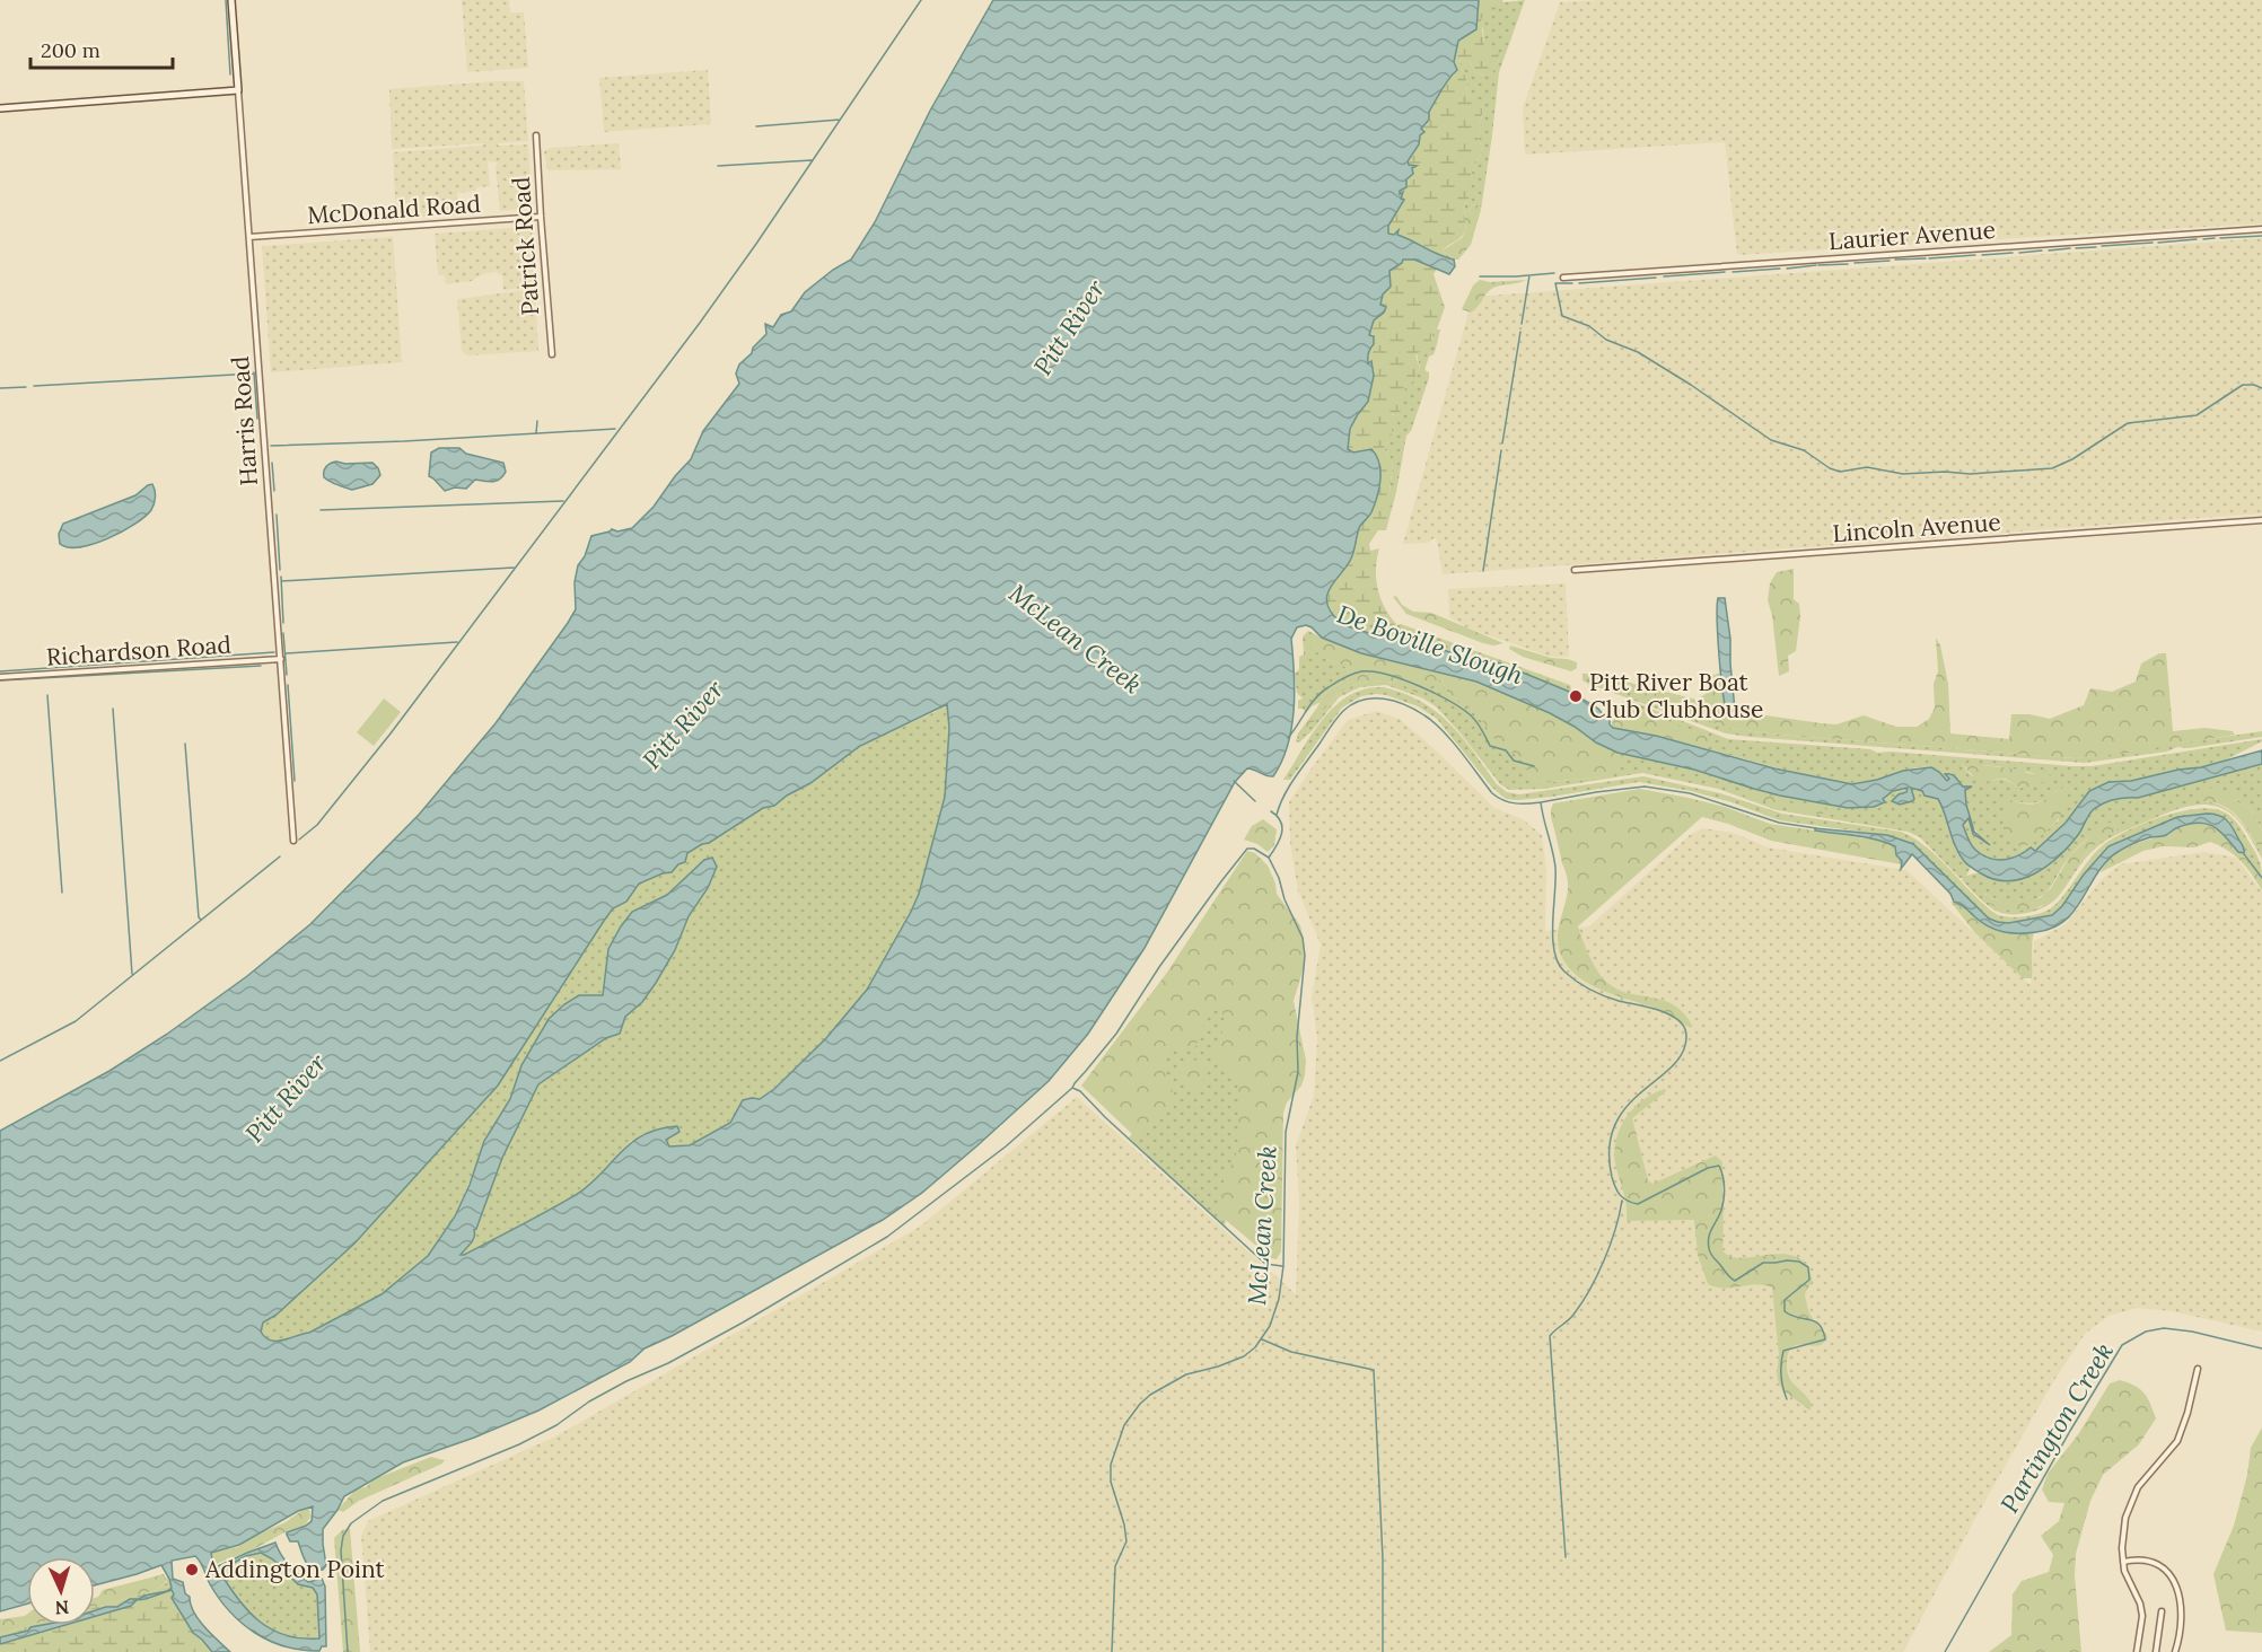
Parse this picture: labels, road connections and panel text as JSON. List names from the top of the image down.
{
  "streets": {
    "main road": ["Harris Road"],
    "street": [
      "McDonald Road",
      "Laurier Avenue",
      "Patrick Road",
      "Lincoln Avenue",
      "Richardson Road"
    ]
  },
  "crossings": [
    ["McDonald Road", "Patrick Road"],
    ["McDonald Road", "Harris Road"],
    ["Harris Road", "Richardson Road"]
  ],
  "water": [
    "Pitt River",
    "McLean Creek",
    "De Boville Slough",
    "Partington Creek"
  ],
  "places": ["Pitt River Boat Club Clubhouse", "Addington Point"],
  "scale_bar": "200 m",
  "north": "bottom"
}
